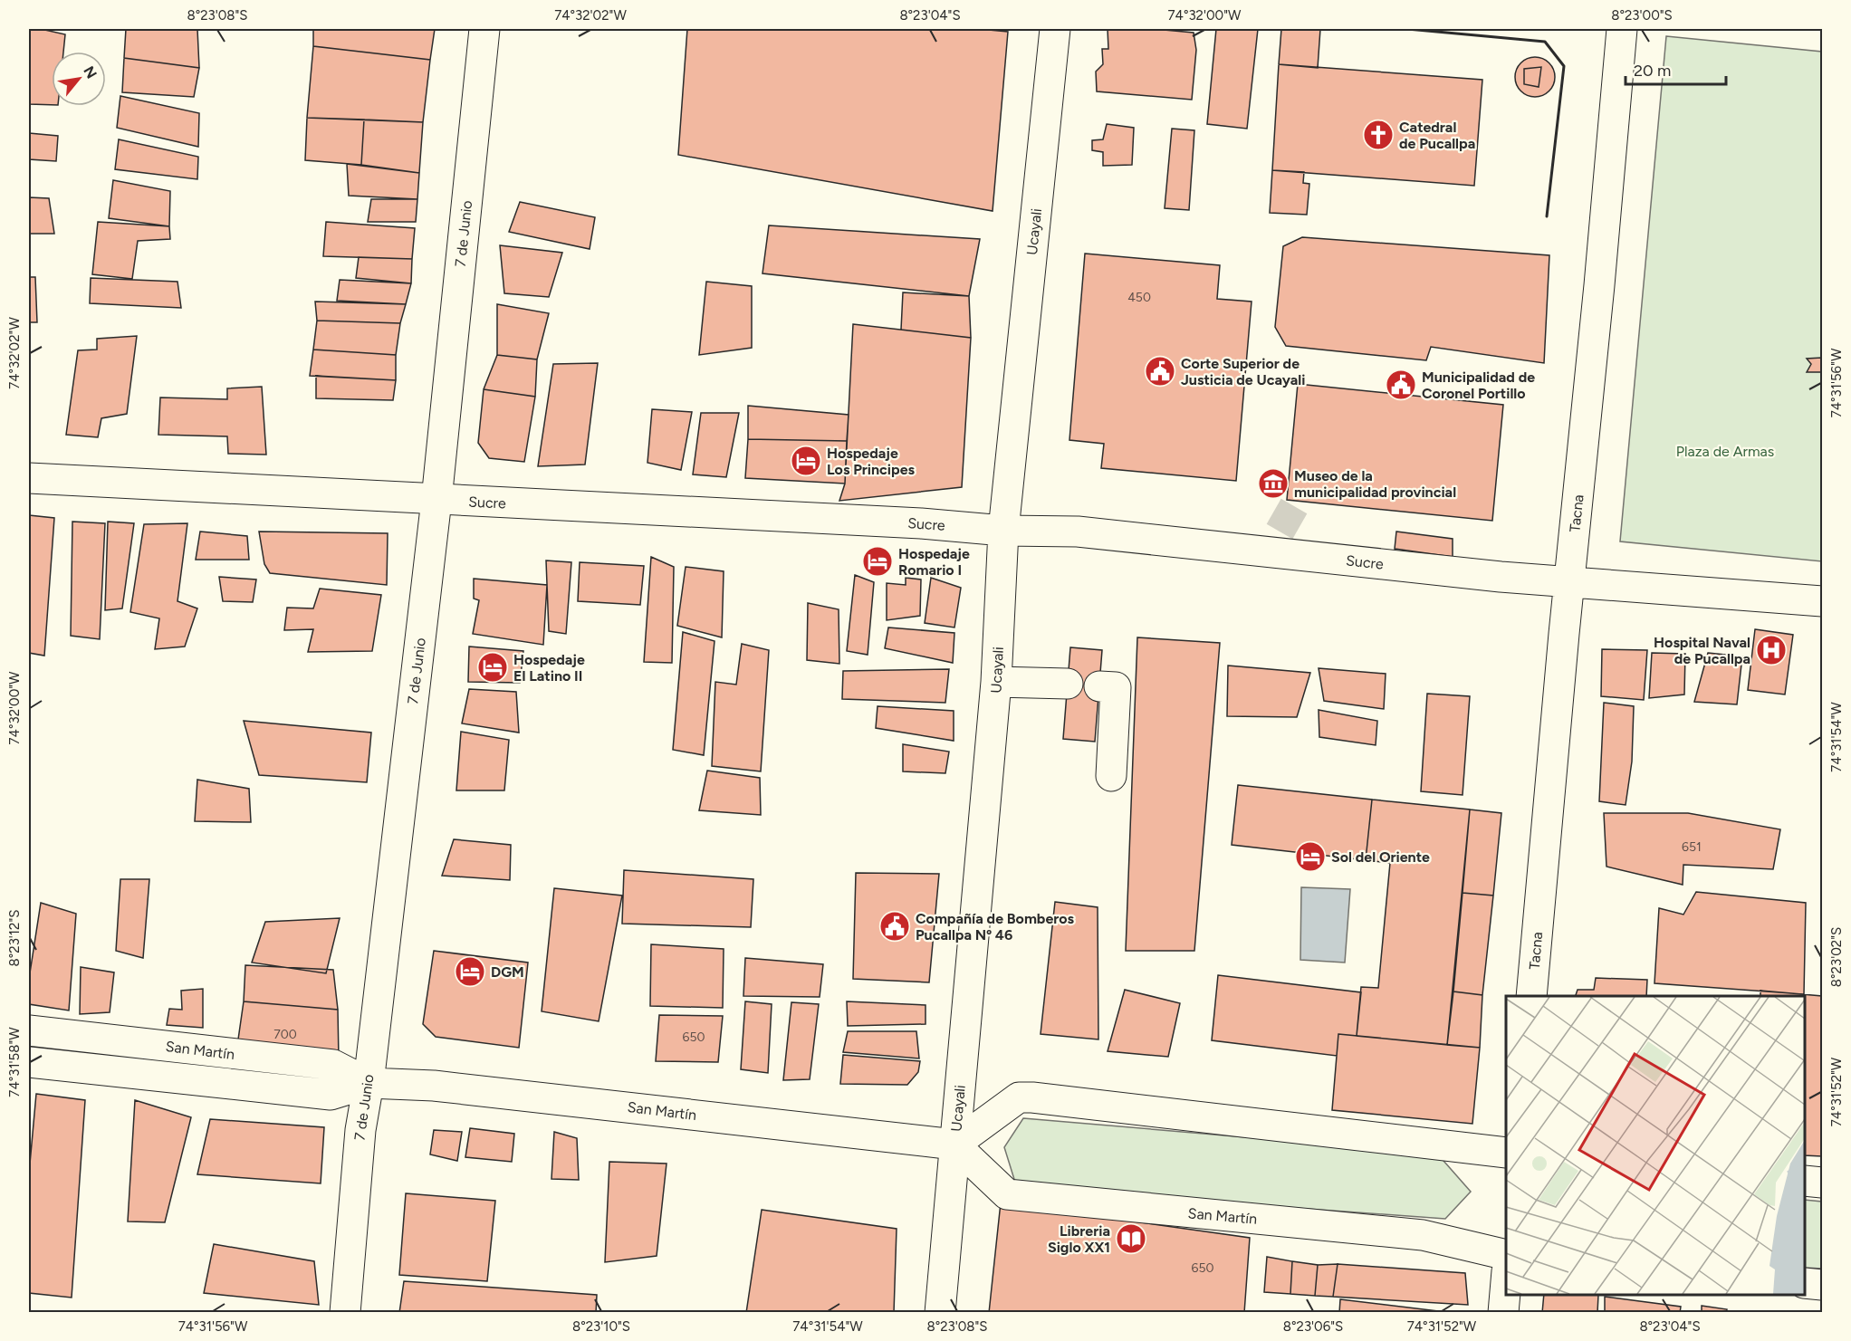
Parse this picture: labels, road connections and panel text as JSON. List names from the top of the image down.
{
  "streets": {
    "street": [
      "Ucayali",
      "7 de Junio",
      "Sucre",
      "Tacna",
      "San Martín"
    ]
  },
  "crossings": [
    ["Ucayali", "Sucre"],
    ["Ucayali", "San Martín"],
    ["7 de Junio", "Sucre"],
    ["7 de Junio", "San Martín"],
    ["Sucre", "Tacna"]
  ],
  "parks": ["Plaza de Armas"],
  "places": {
    "church": ["Catedral de Pucallpa"],
    "public building": ["Corte Superior de Justicia de Ucayali", "Municipalidad de Coronel Portillo", "Compañía de Bomberos Pucallpa Nº 46"],
    "hotel": [
      "Hospedaje Los Principes",
      "Hospedaje Romario I",
      "Hospedaje El Latino II",
      "Sol del Oriente",
      "DGM"
    ],
    "museum": ["Museo de la municipalidad provincial"],
    "hospital": ["Hospital Naval de Pucallpa"],
    "library": ["Libreria Siglo XX1"]
  },
  "house_numbers": [
    "450",
    "651",
    "700",
    "650",
    "650"
  ],
  "scale_bar": "20 m",
  "north": "top right",
  "coordinates": [
    "8°23'08\"S",
    "74°32'02\"W",
    "8°23'04\"S",
    "74°32'00\"W",
    "8°23'00\"S",
    "74°31'56\"W",
    "74°31'54\"W",
    "8°23'12\"S",
    "8°23'02\"S",
    "74°31'58\"W",
    "74°31'52\"W",
    "8°23'10\"S",
    "8°23'06\"S"
  ]
}
